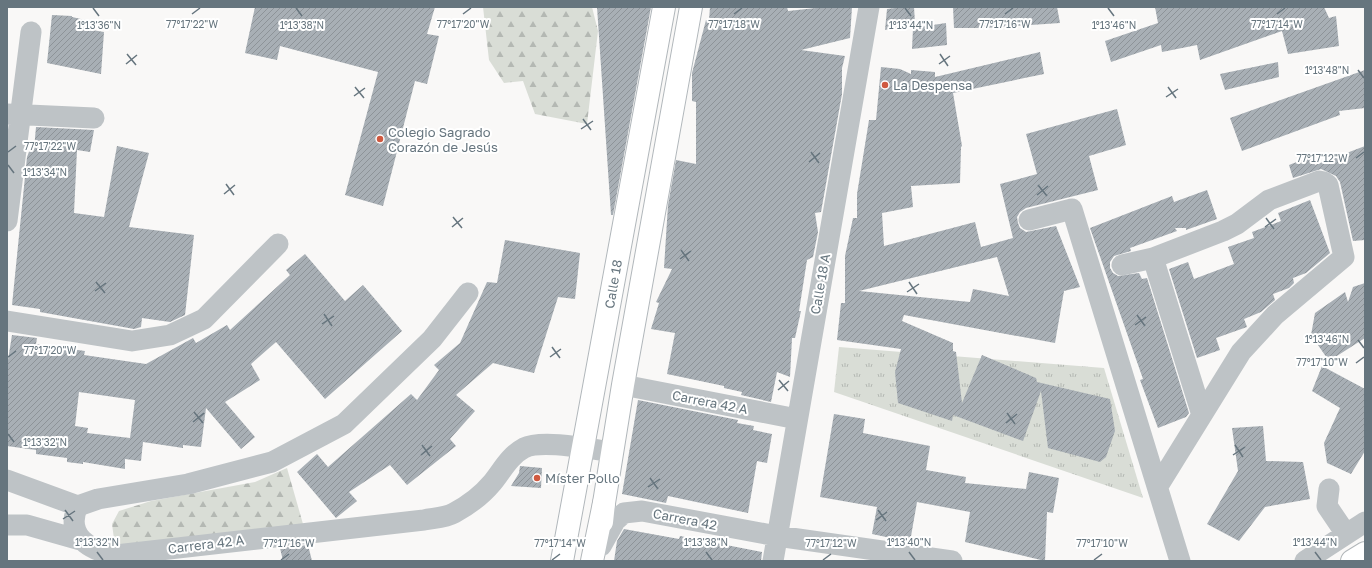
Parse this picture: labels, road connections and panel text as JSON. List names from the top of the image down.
{
  "streets": {
    "main road": ["Calle 18"],
    "street": ["Calle 18 A", "Carrera 42 A", "Carrera 42"]
  },
  "crossings": [
    ["Calle 18", "Carrera 42 A"],
    ["Calle 18 A", "Carrera 42 A"],
    ["Calle 18 A", "Carrera 42"]
  ],
  "places": ["La Despensa", "Colegio Sagrado Corazón de Jesús", "Míster Pollo"],
  "coordinates": [
    "77°17'22\"W",
    "77°17'20\"W",
    "77°17'18\"W",
    "77°17'16\"W",
    "77°17'14\"W",
    "1°13'36\"N",
    "1°13'38\"N",
    "1°13'44\"N",
    "1°13'46\"N",
    "1°13'48\"N",
    "77°17'12\"W",
    "1°13'34\"N",
    "77°17'10\"W",
    "1°13'32\"N",
    "1°13'40\"N"
  ]
}
